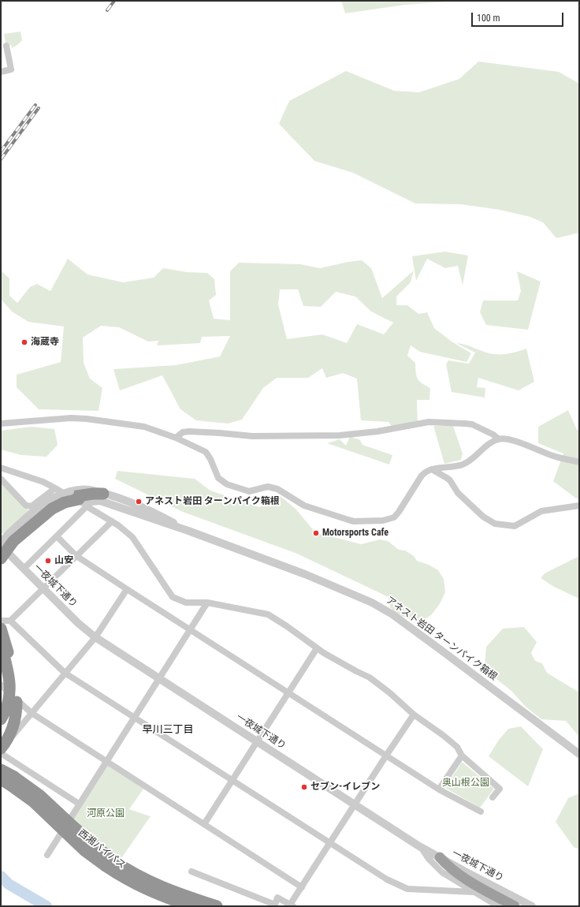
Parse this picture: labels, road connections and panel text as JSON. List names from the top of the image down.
{
  "streets": {
    "highway": ["西湘バイパス"],
    "street": ["一夜城下通り", "アネスト岩田 ターンパイク箱根"]
  },
  "districts": ["早川三丁目"],
  "parks": ["奥山根公園", "河原公園"],
  "places": [
    "海蔵寺",
    "アネスト岩田 ターンパイク箱根",
    "Motorsports Cafe",
    "山安",
    "セブン-イレブン"
  ],
  "scale_bar": "100 m"
}
